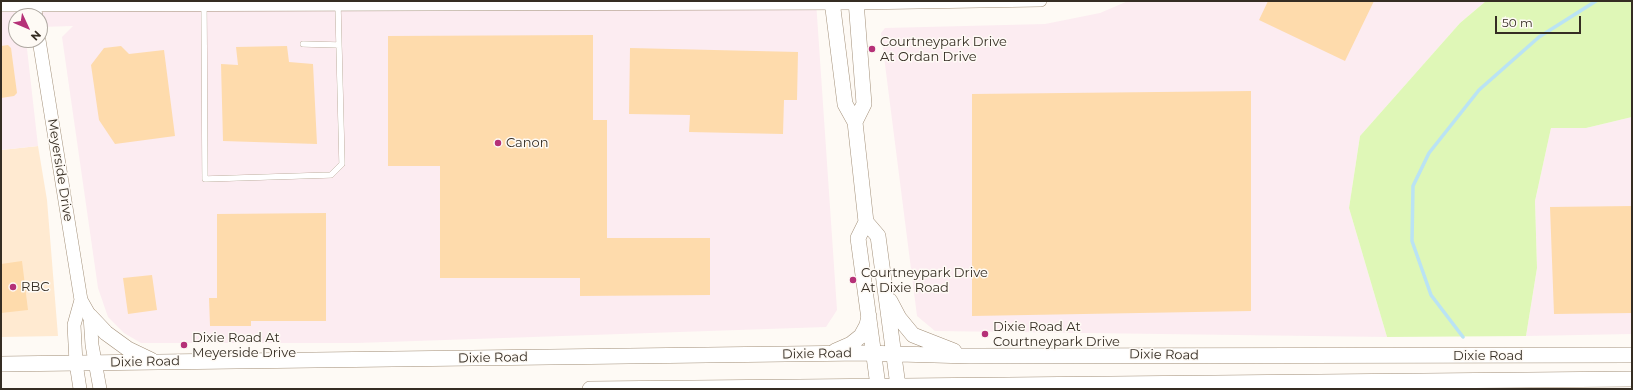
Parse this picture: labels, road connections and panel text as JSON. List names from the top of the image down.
{
  "streets": {
    "main road": ["Dixie Road"],
    "street": ["Meyerside Drive"]
  },
  "crossings": [
    ["Meyerside Drive", "Dixie Road"]
  ],
  "places": [
    "Courtneypark Drive At Ordan Drive",
    "Canon",
    "Courtneypark Drive At Dixie Road",
    "RBC",
    "Dixie Road At Courtneypark Drive",
    "Dixie Road At Meyerside Drive"
  ],
  "scale_bar": "50 m",
  "north": "bottom right"
}
